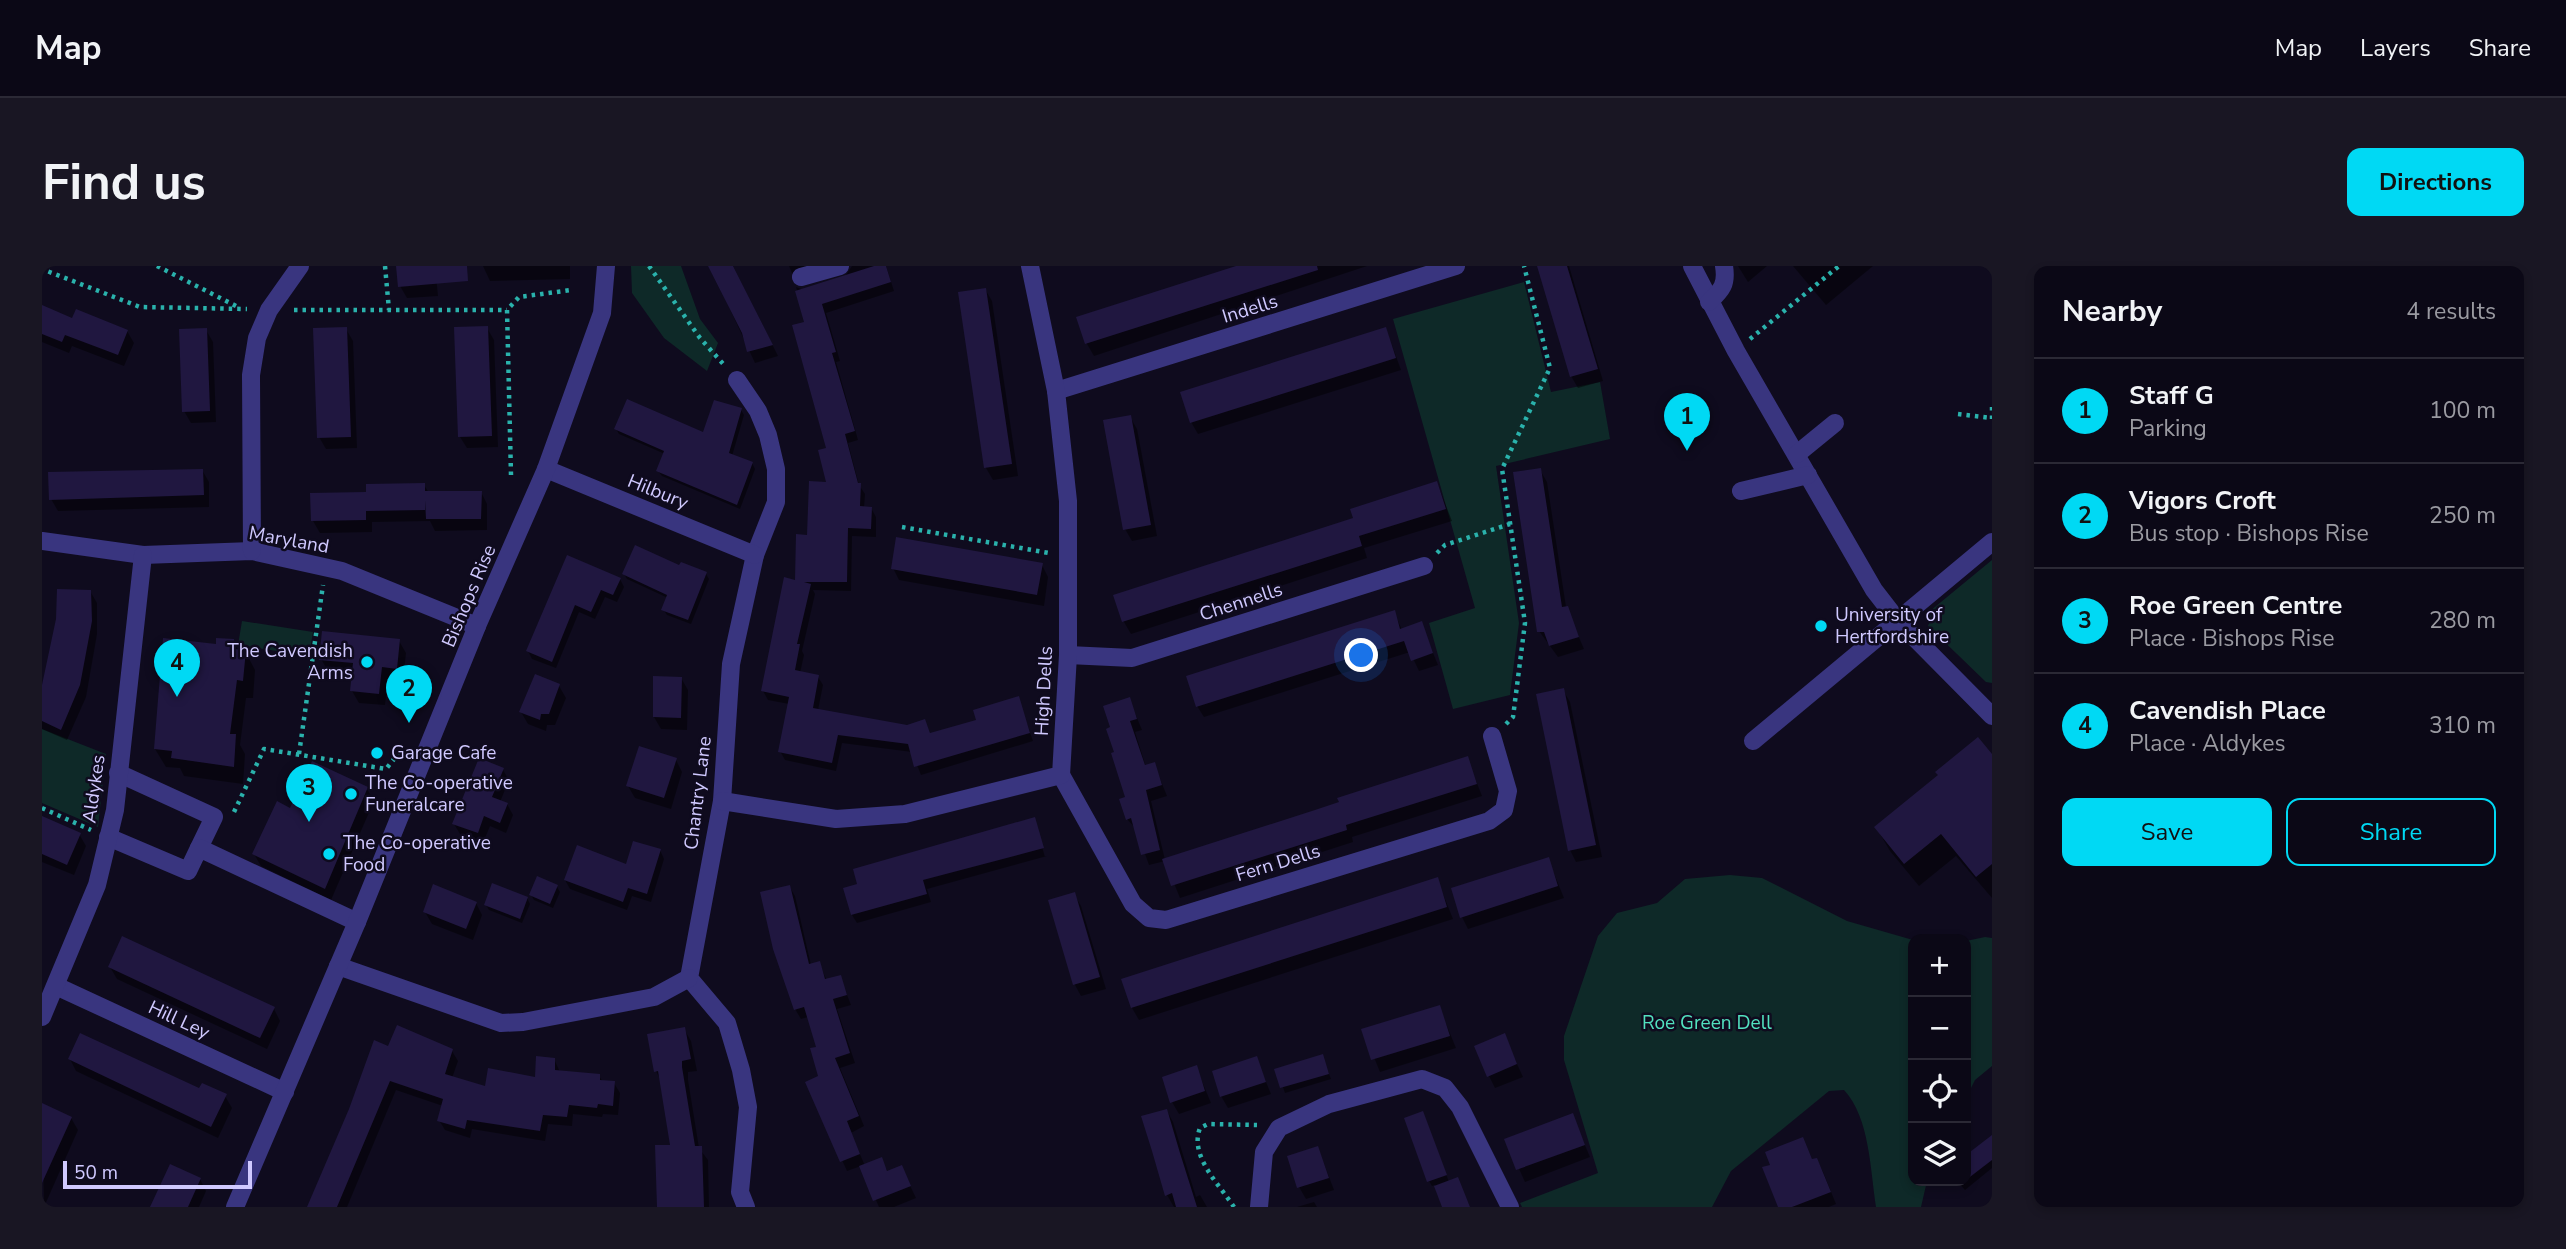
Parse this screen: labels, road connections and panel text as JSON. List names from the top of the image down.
{
  "streets": {
    "street": [
      "Indells",
      "Hilbury",
      "Maryland",
      "Bishops Rise",
      "Chennells",
      "High Dells",
      "Aldykes",
      "Chantry Lane",
      "Fern Dells",
      "Hill Ley"
    ]
  },
  "crossings": [
    ["Indells", "High Dells"],
    ["Hilbury", "Bishops Rise"],
    ["Hilbury", "Chantry Lane"],
    ["Maryland", "Bishops Rise"],
    ["Maryland", "Aldykes"],
    ["Bishops Rise", "Hill Ley"],
    ["Chennells", "High Dells"],
    ["High Dells", "Fern Dells"],
    ["Aldykes", "Hill Ley"]
  ],
  "parks": ["Roe Green Dell"],
  "places": [
    "University of Hertfordshire",
    "The Cavendish Arms",
    "Garage Cafe",
    "The Co-operative Funeralcare",
    "The Co-operative Food"
  ],
  "scale_bar": "50 m",
  "page": {
    "header": "Map",
    "nav": ["Map", "Layers", "Share"],
    "buttons": [
      "Directions",
      ["Save", "Share"]
    ],
    "title": "Find us",
    "heading": ["Nearby", "4 results"],
    "list": [
      {
        "mark": "1",
        "name": "Staff G",
        "note": "Parking",
        "value": "100 m"
      },
      {
        "mark": "2",
        "name": "Vigors Croft",
        "note": "Bus stop · Bishops Rise",
        "value": "250 m"
      },
      {
        "mark": "3",
        "name": "Roe Green Centre",
        "note": "Place · Bishops Rise",
        "value": "280 m"
      },
      {
        "mark": "4",
        "name": "Cavendish Place",
        "note": "Place · Aldykes",
        "value": "310 m"
      }
    ],
    "pins": [
      "1",
      "4",
      "2",
      "3"
    ],
    "map_buttons": ["+", "−"],
    "scale": "50 m"
  }
}
